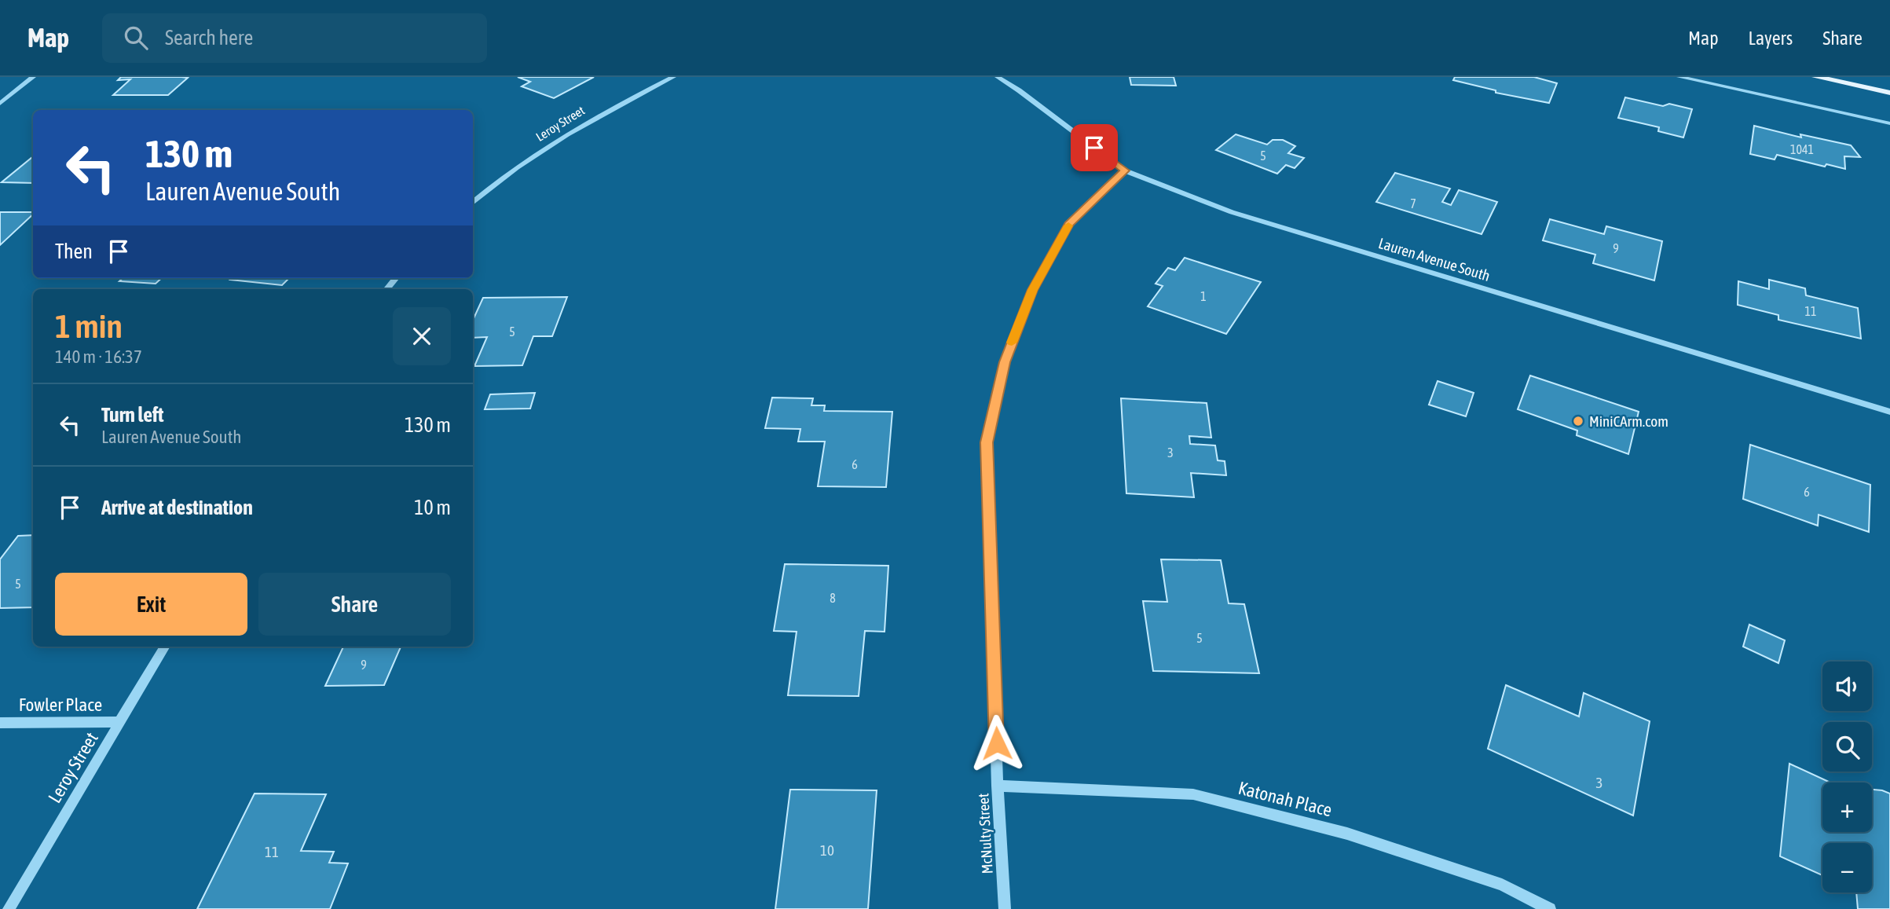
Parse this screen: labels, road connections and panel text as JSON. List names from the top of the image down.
{
  "streets": {
    "street": [
      "Leroy Street",
      "Lauren Avenue South",
      "Fowler Place",
      "Katonah Place",
      "McNulty Street"
    ]
  },
  "crossings": [
    ["Leroy Street", "Fowler Place"],
    ["Lauren Avenue South", "McNulty Street"],
    ["Katonah Place", "McNulty Street"]
  ],
  "places": ["MiniCArm.com"],
  "house_numbers": [
    "1041",
    "5",
    "7",
    "9",
    "1",
    "11",
    "5",
    "3",
    "6",
    "6",
    "5",
    "8",
    "5",
    "9",
    "3",
    "10",
    "11"
  ],
  "page": {
    "header": "Map",
    "search": "Search here",
    "nav": ["Map", "Layers", "Share"],
    "turn": ["130 m", "Lauren Avenue South"],
    "then": "Then",
    "heading": ["1 min", "140 m · 16:37"],
    "list": [
      {
        "name": "Turn left",
        "note": "Lauren Avenue South",
        "value": "130 m"
      },
      {
        "name": "Arrive at destination",
        "value": "10 m"
      }
    ],
    "buttons": ["Exit", "Share"],
    "map_buttons": ["+", "−"]
  }
}
